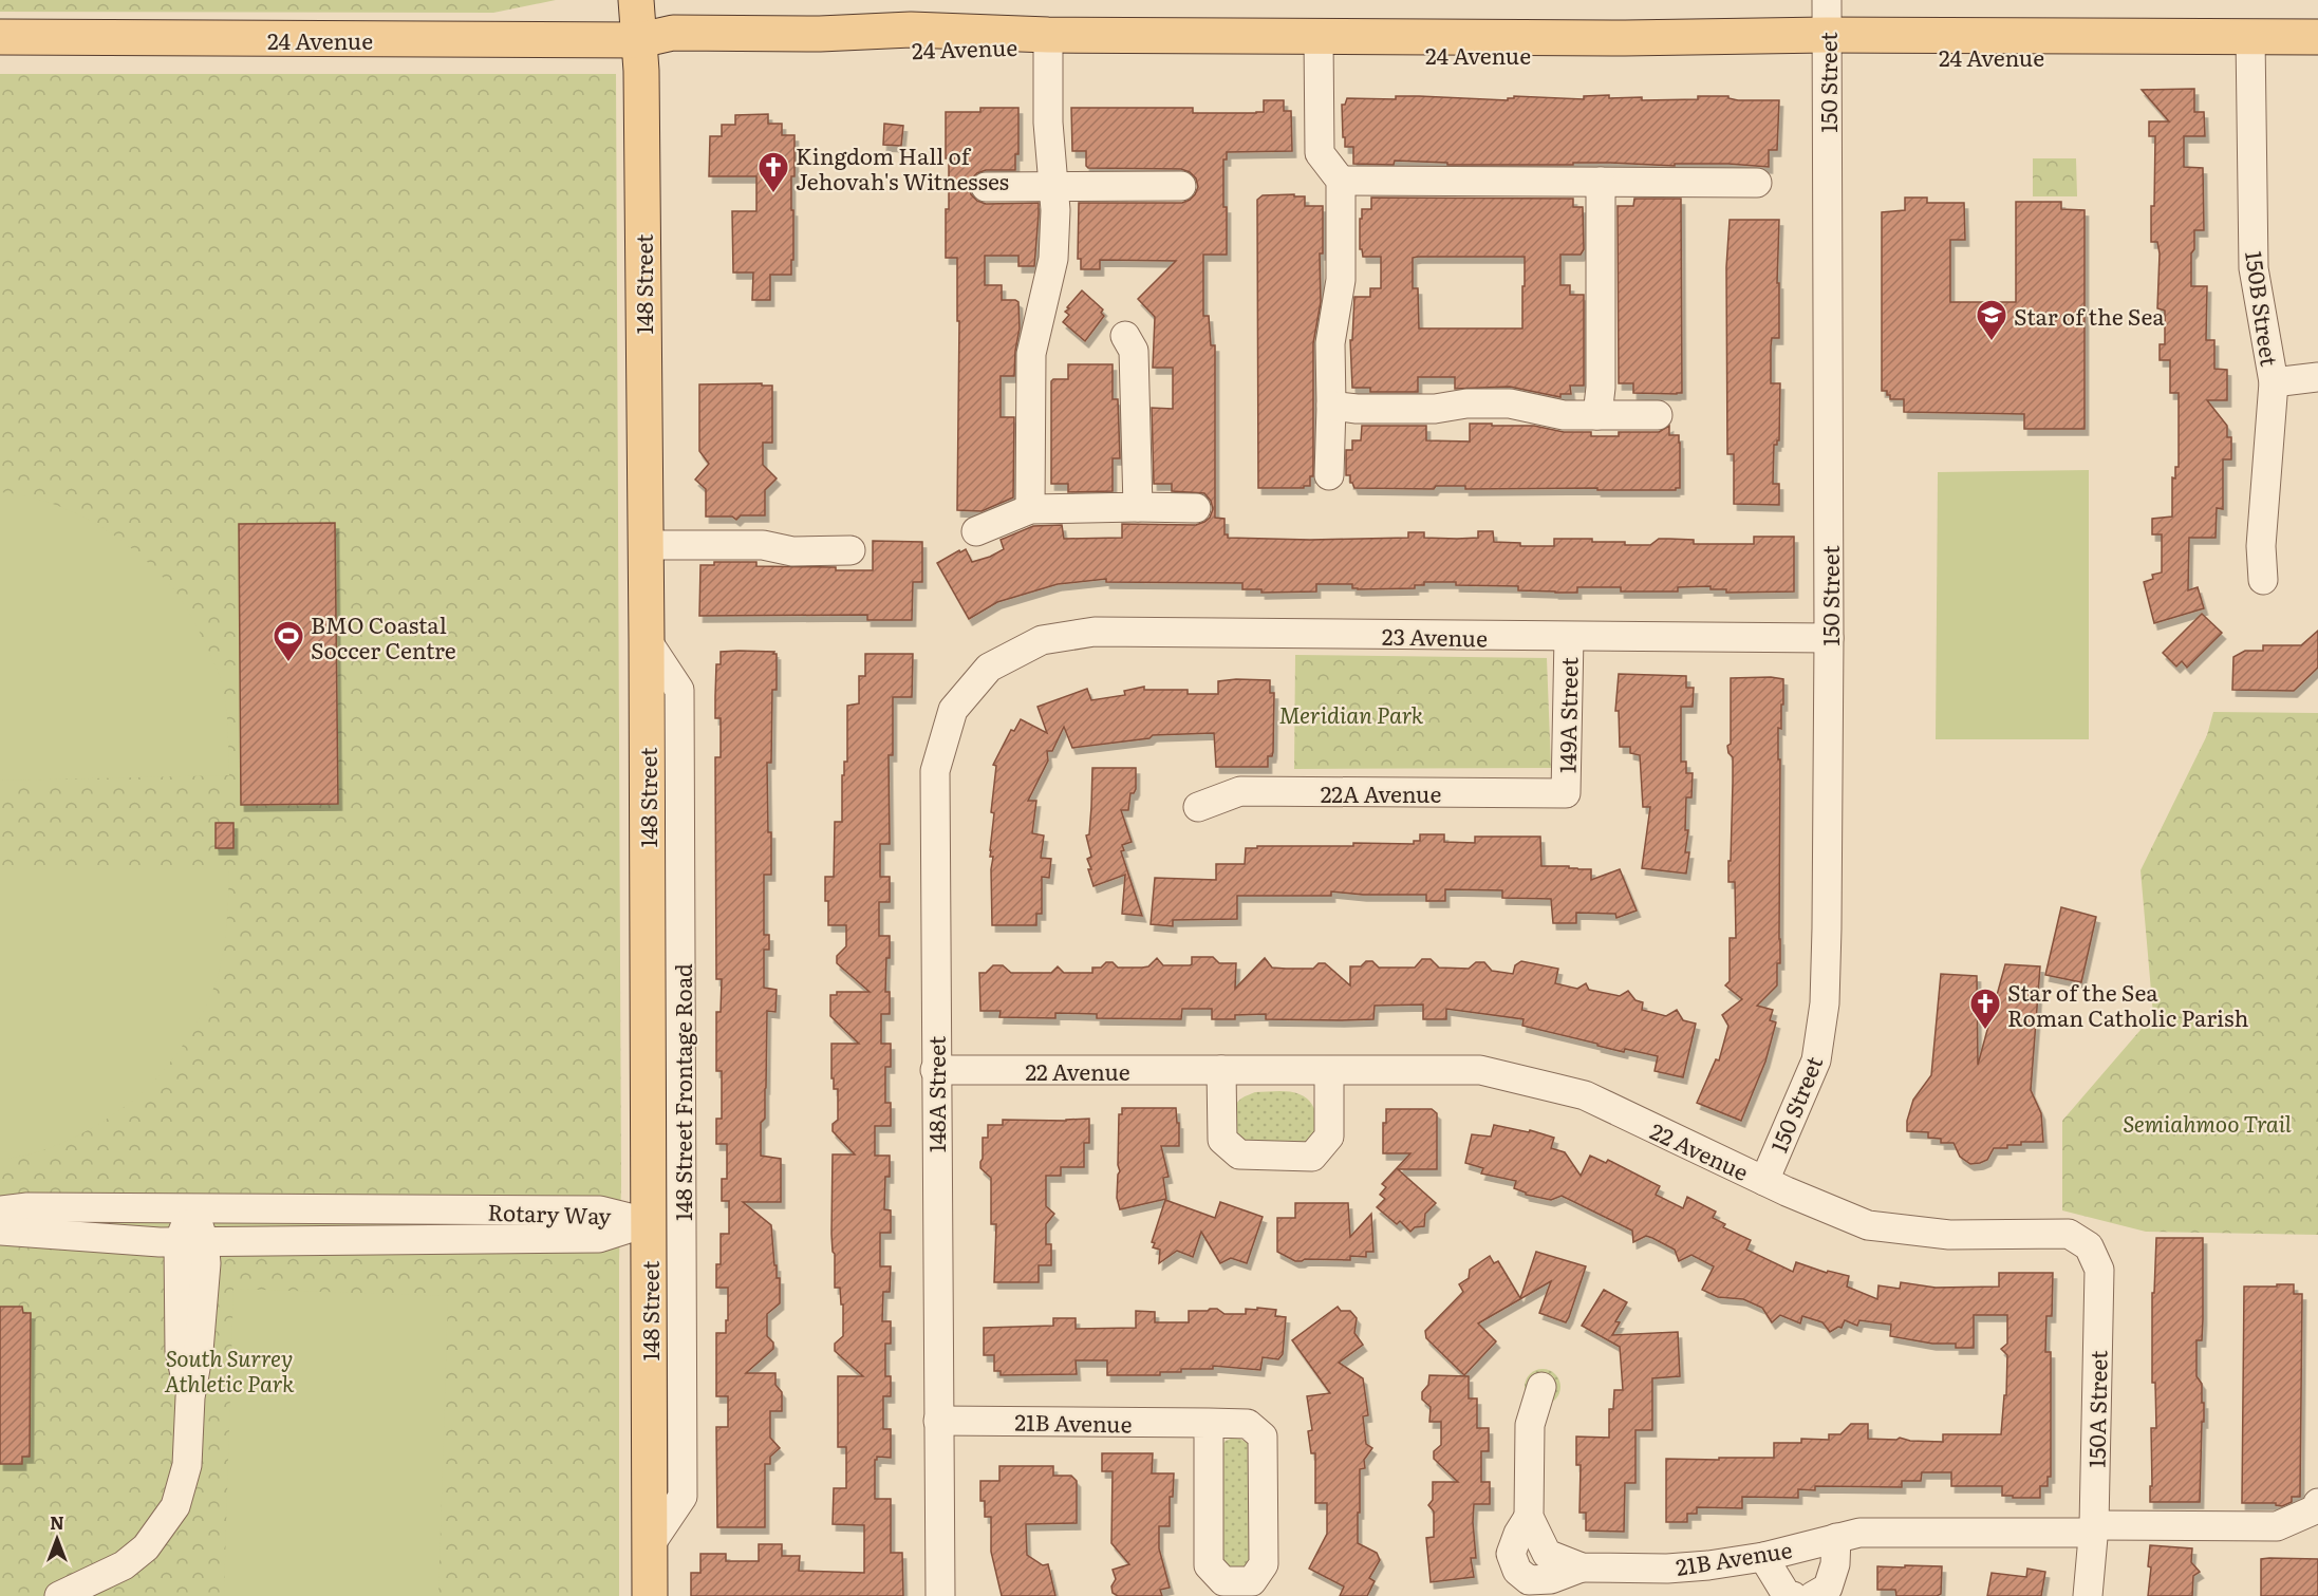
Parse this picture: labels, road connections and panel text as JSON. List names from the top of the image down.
{
  "streets": {
    "main road": ["24 Avenue", "148 Street"],
    "street": [
      "150 Street",
      "150B Street",
      "23 Avenue",
      "149A Street",
      "22A Avenue",
      "22 Avenue",
      "148 Street Frontage Road",
      "148A Street",
      "Rotary Way",
      "150A Street",
      "21B Avenue"
    ]
  },
  "crossings": [
    ["24 Avenue", "150 Street"],
    ["24 Avenue", "148 Street"],
    ["24 Avenue", "150B Street"],
    ["150 Street", "23 Avenue"],
    ["150 Street", "22 Avenue"],
    ["148 Street", "148 Street Frontage Road"],
    ["148 Street", "Rotary Way"],
    ["23 Avenue", "149A Street"],
    ["23 Avenue", "148A Street"],
    ["149A Street", "22A Avenue"],
    ["22 Avenue", "148A Street"],
    ["22 Avenue", "150A Street"],
    ["148A Street", "21B Avenue"],
    ["150A Street", "21B Avenue"]
  ],
  "parks": ["Meridian Park", "Semiahmoo Trail", "South Surrey Athletic Park"],
  "places": {
    "church": ["Kingdom Hall of Jehovah's Witnesses", "Star of the Sea Roman Catholic Parish"],
    "school or university": ["Star of the Sea"],
    "sports": ["BMO Coastal Soccer Centre"]
  },
  "north": "top"
}
